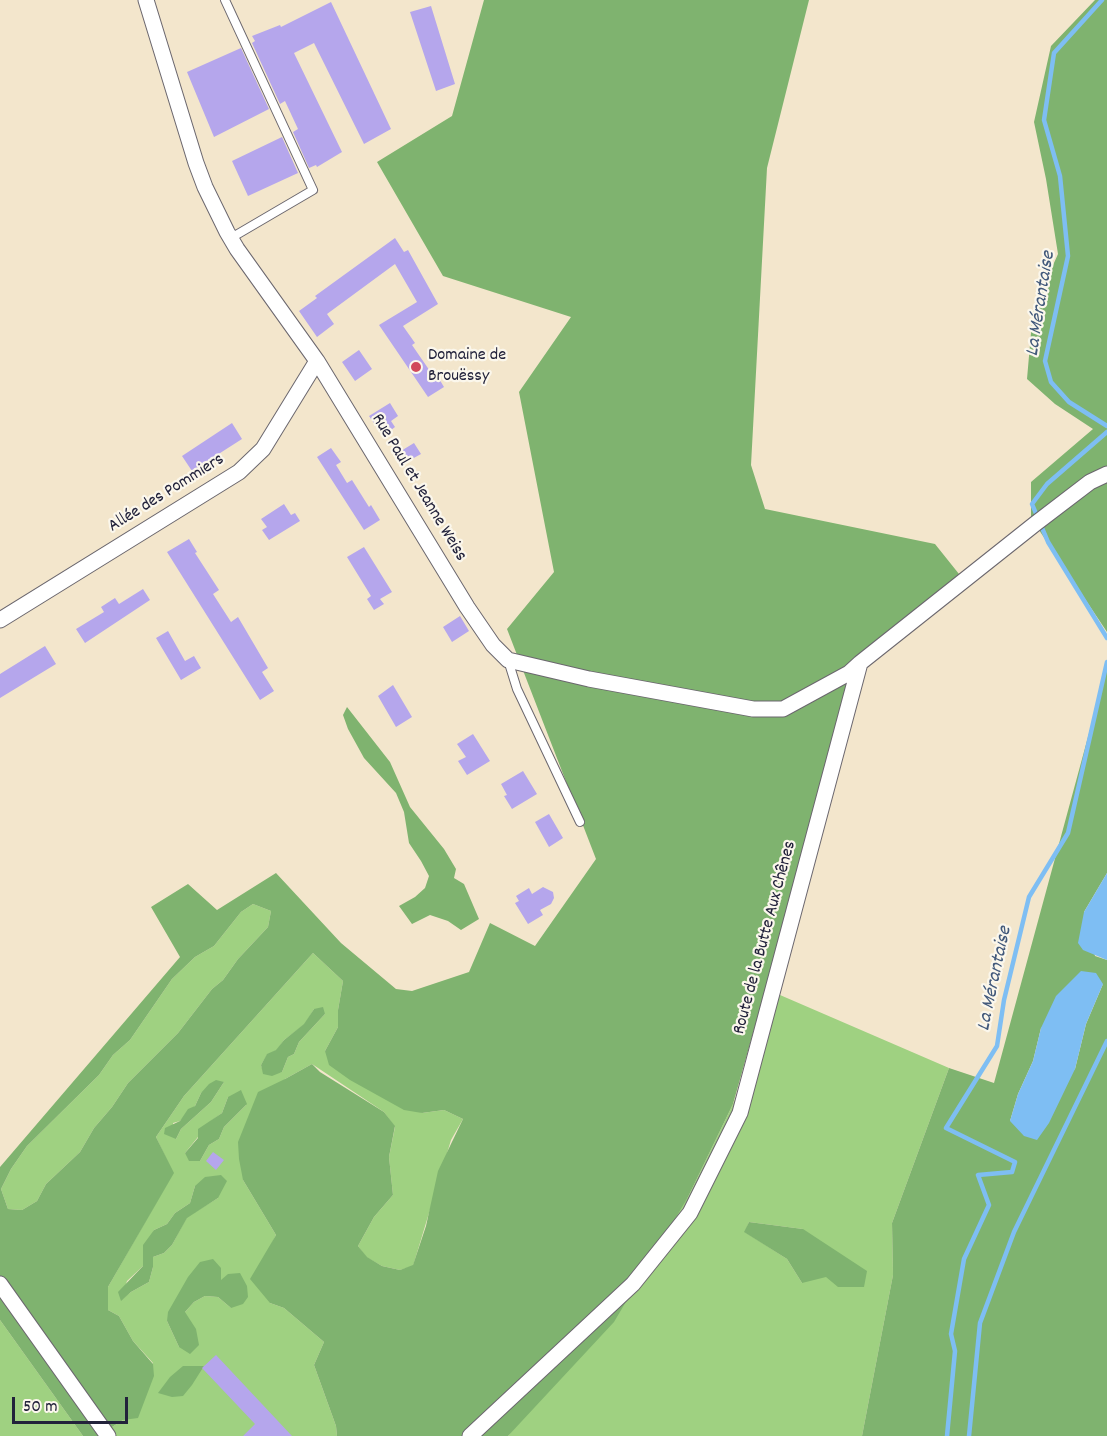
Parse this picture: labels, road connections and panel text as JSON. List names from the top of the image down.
{
  "streets": {
    "street": ["Rue Paul et Jeanne Weiss", "Allée des Pommiers", "Route de la Butte Aux Chênes"]
  },
  "crossings": [
    ["Rue Paul et Jeanne Weiss", "Allée des Pommiers"]
  ],
  "water": ["La Mérantaise"],
  "places": ["Domaine de Brouëssy"],
  "scale_bar": "50 m"
}
